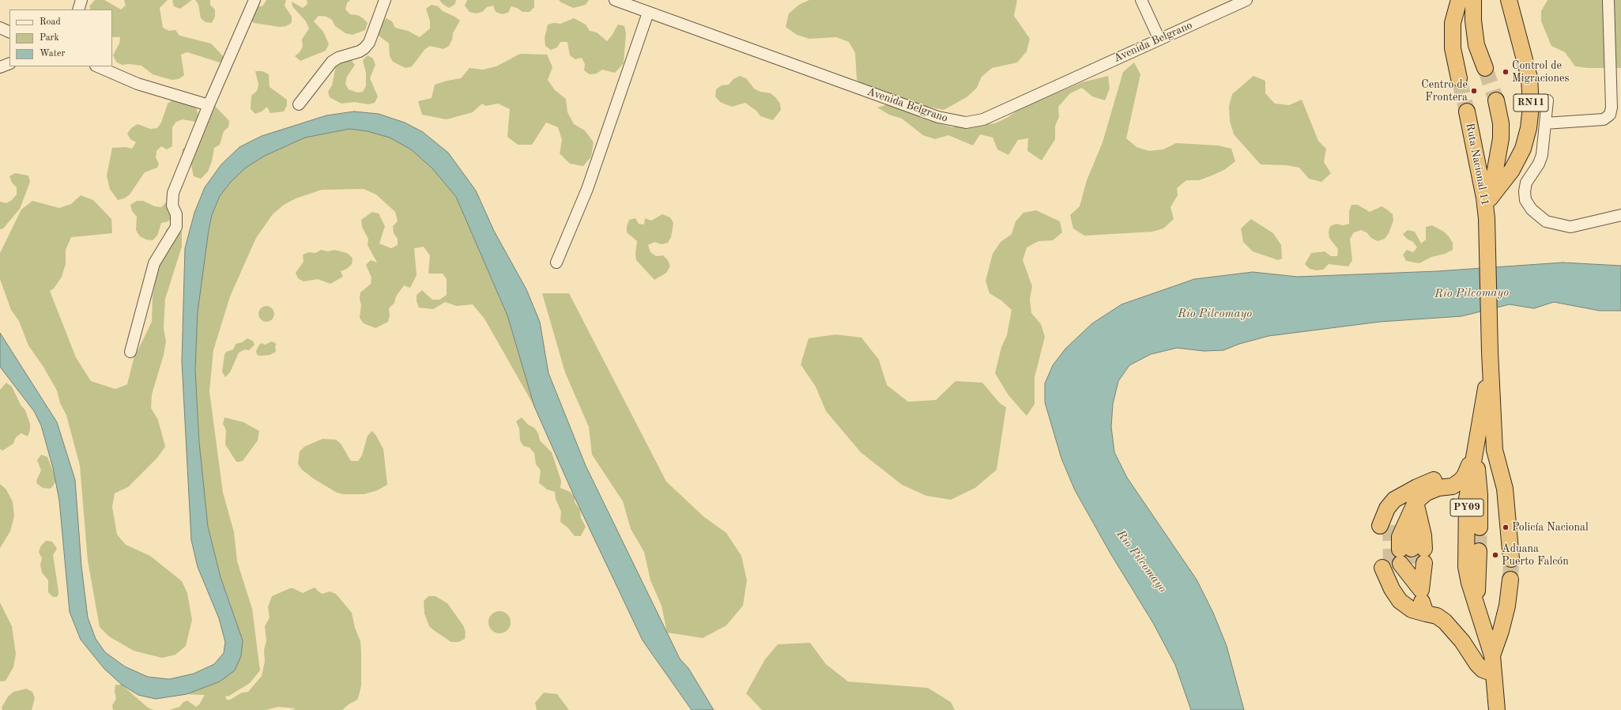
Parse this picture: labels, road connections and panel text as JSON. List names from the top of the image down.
{
  "streets": {
    "highway": ["RN11", "Ruta Nacional 11", "PY09"],
    "street": ["Avenida Belgrano"]
  },
  "crossings": [
    ["Ruta Nacional 11", "PY09"]
  ],
  "water": ["Río Pilcomayo"],
  "places": [
    "Control de Migraciones",
    "Centro de Frontera",
    "Policía Nacional",
    "Aduana Puerto Falcón"
  ],
  "legend": ["Road", "Park", "Water"]
}
